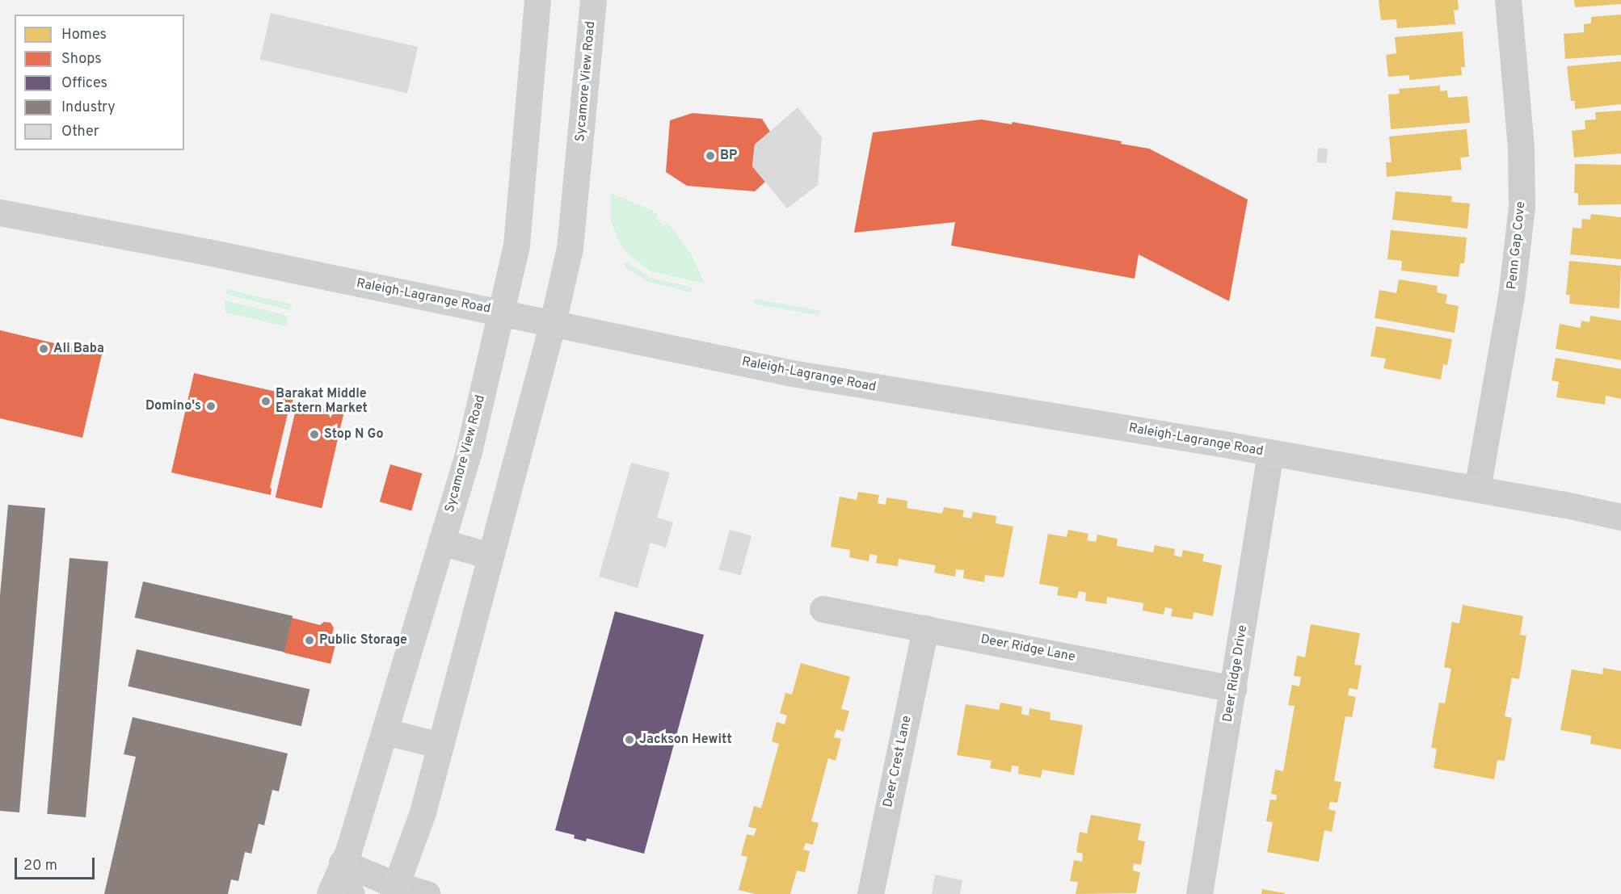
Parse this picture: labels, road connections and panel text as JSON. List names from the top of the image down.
{
  "streets": {
    "main road": ["Sycamore View Road", "Raleigh-Lagrange Road"],
    "street": [
      "Penn Gap Cove",
      "Deer Ridge Lane",
      "Deer Ridge Drive",
      "Deer Crest Lane"
    ]
  },
  "crossings": [
    ["Sycamore View Road", "Raleigh-Lagrange Road"],
    ["Penn Gap Cove", "Raleigh-Lagrange Road"],
    ["Raleigh-Lagrange Road", "Deer Ridge Drive"],
    ["Deer Ridge Lane", "Deer Ridge Drive"],
    ["Deer Ridge Lane", "Deer Crest Lane"]
  ],
  "places": [
    "BP",
    "Ali Baba",
    "Barakat Middle Eastern Market",
    "Domino's",
    "Stop N Go",
    "Public Storage",
    "Jackson Hewitt"
  ],
  "legend": [
    "Homes",
    "Shops",
    "Offices",
    "Industry",
    "Other"
  ],
  "scale_bar": "20 m"
}
